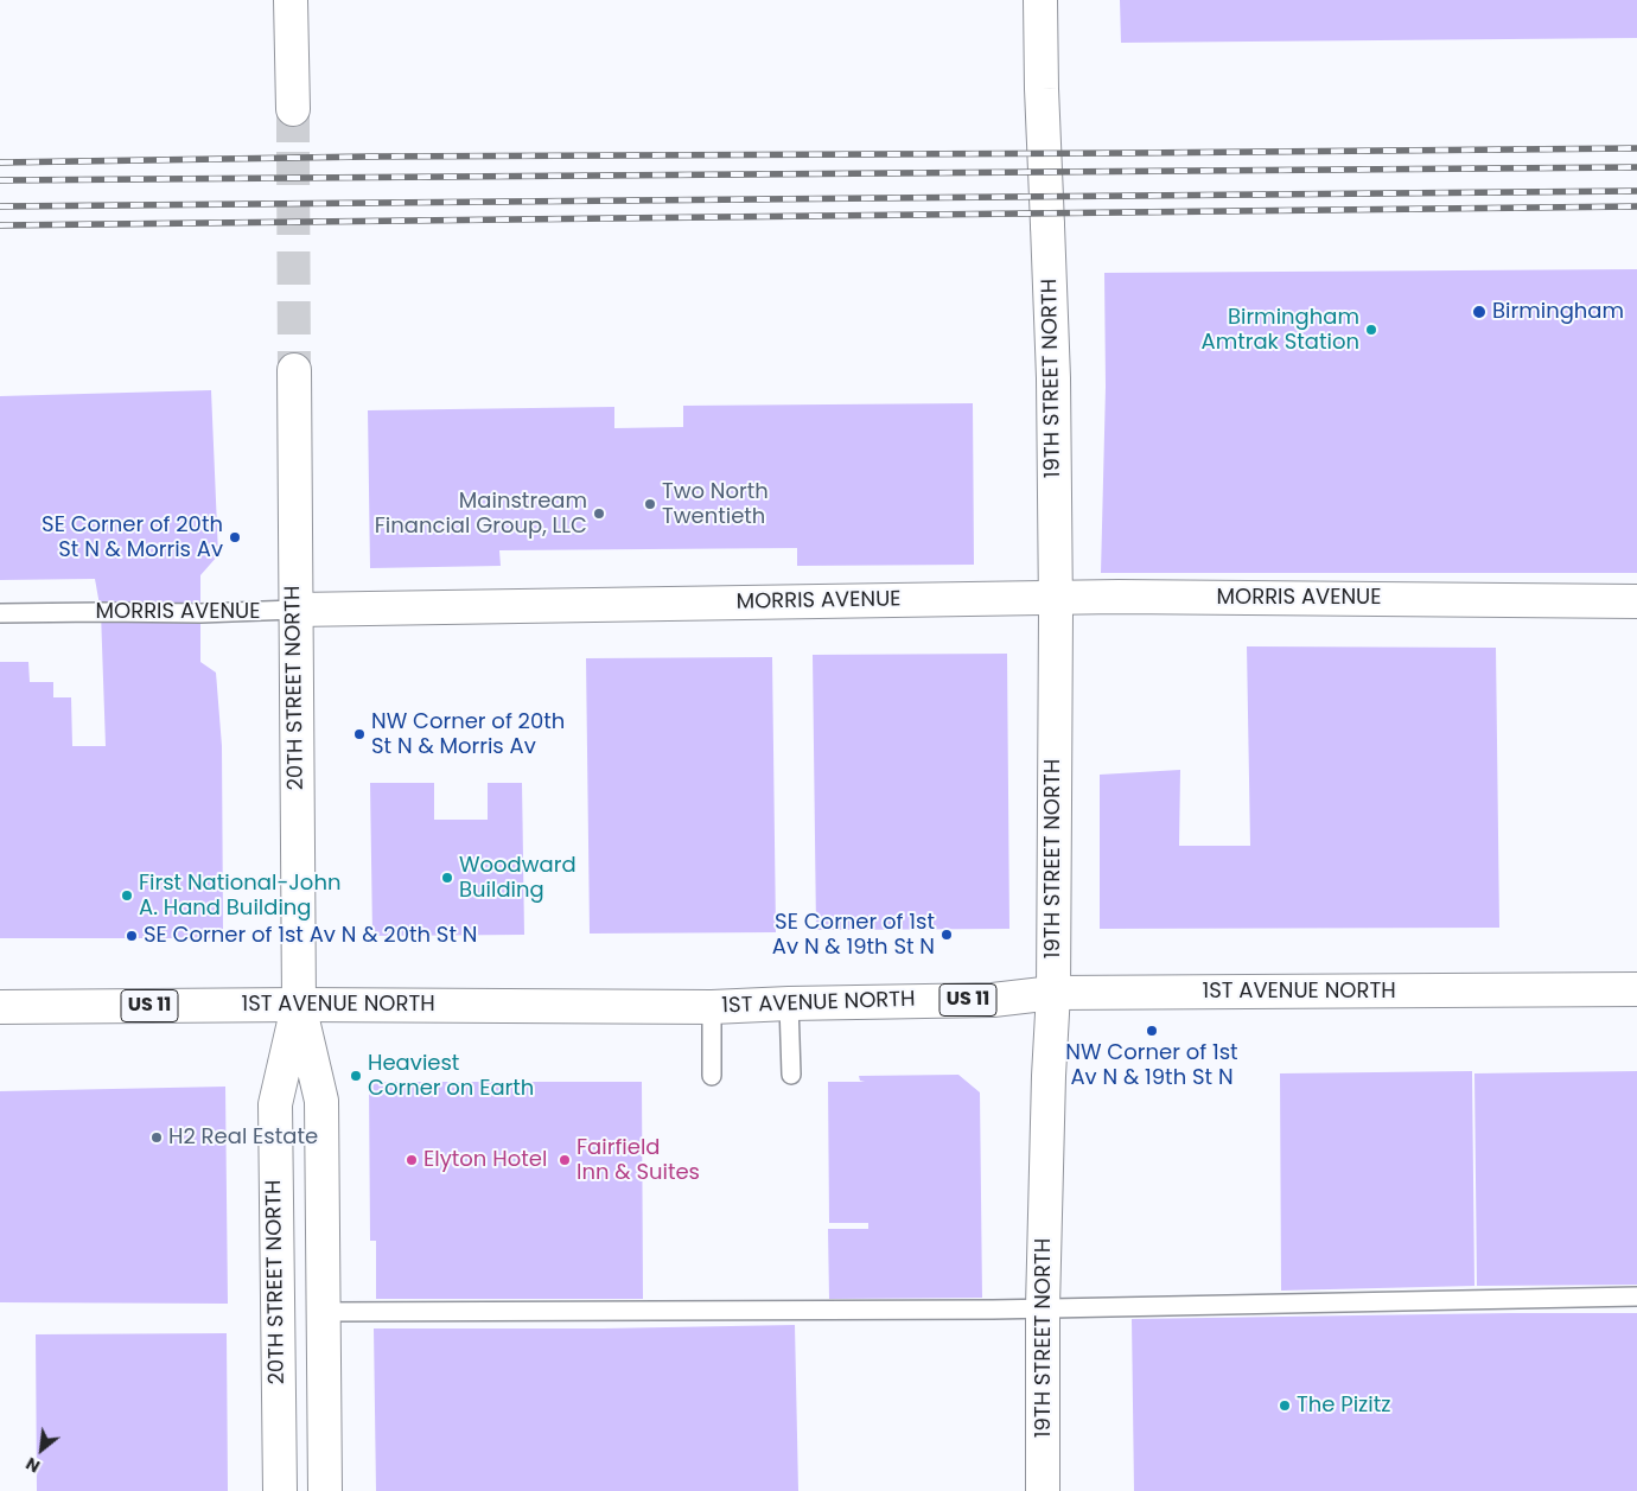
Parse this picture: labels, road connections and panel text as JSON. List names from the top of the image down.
{
  "streets": {
    "main road": [
      "19TH STREET NORTH",
      "MORRIS AVENUE",
      "20TH STREET NORTH",
      "1ST AVENUE NORTH",
      "US 11"
    ]
  },
  "crossings": [
    ["19TH STREET NORTH", "MORRIS AVENUE"],
    ["19TH STREET NORTH", "1ST AVENUE NORTH"],
    ["MORRIS AVENUE", "20TH STREET NORTH"],
    ["20TH STREET NORTH", "1ST AVENUE NORTH"]
  ],
  "places": [
    "Birmingham",
    "Birmingham Amtrak Station",
    "Two North Twentieth",
    "Mainstream Financial Group, LLC",
    "SE Corner of 20th St N & Morris Av",
    "NW Corner of 20th St N & Morris Av",
    "Woodward Building",
    "First National-John A. Hand Building",
    "SE Corner of 1st Av N & 19th St N",
    "SE Corner of 1st Av N & 20th St N",
    "NW Corner of 1st Av N & 19th St N",
    "Heaviest Corner on Earth",
    "H2 Real Estate",
    "Elyton Hotel",
    "Fairfield Inn & Suites",
    "The Pizitz"
  ],
  "north": "bottom left"
}
